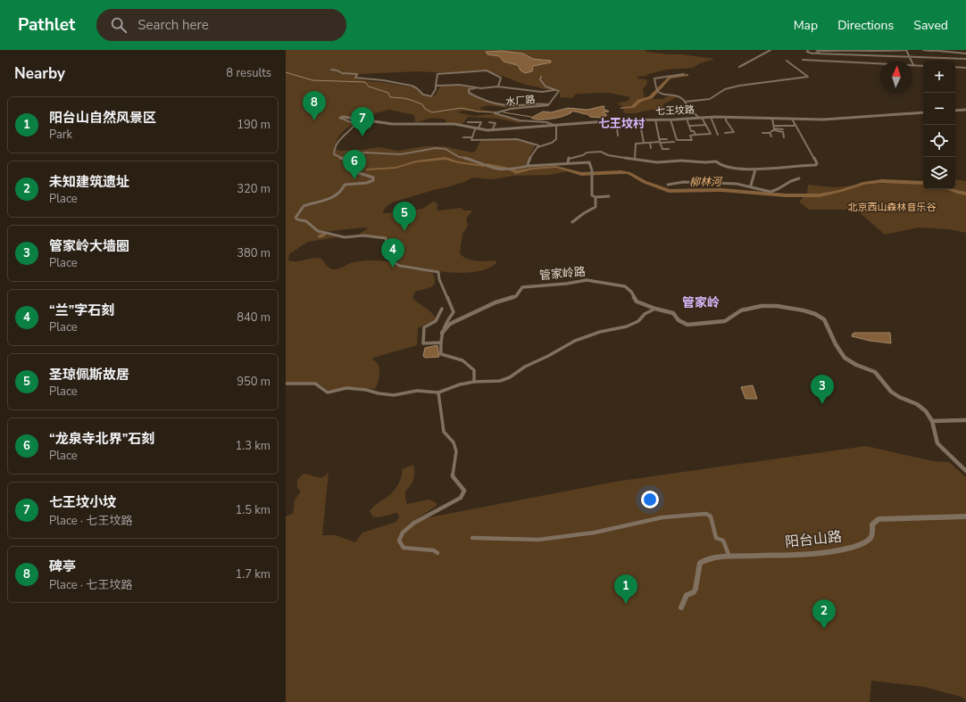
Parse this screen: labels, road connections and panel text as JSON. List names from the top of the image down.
{
  "streets": {
    "street": [
      "水厂路",
      "七王坟路",
      "管家岭路",
      "阳台山路"
    ]
  },
  "crossings": [
    ["水厂路", "七王坟路"]
  ],
  "districts": ["七王坟村", "管家岭"],
  "water": ["柳林河"],
  "parks": ["北京西山森林音乐谷"],
  "north": "top",
  "page": {
    "header": "Pathlet",
    "search": "Search here",
    "nav": ["Map", "Directions", "Saved"],
    "heading": ["Nearby", "8 results"],
    "map_buttons": ["+", "−"],
    "pins": [
      "8",
      "7",
      "6",
      "5",
      "4",
      "3",
      "1",
      "2"
    ],
    "list": [
      {
        "mark": "1",
        "name": "阳台山自然风景区",
        "note": "Park",
        "value": "190 m"
      },
      {
        "mark": "2",
        "name": "未知建筑遗址",
        "note": "Place",
        "value": "320 m"
      },
      {
        "mark": "3",
        "name": "管家岭大墙圈",
        "note": "Place",
        "value": "380 m"
      },
      {
        "mark": "4",
        "name": "“兰”字石刻",
        "note": "Place",
        "value": "840 m"
      },
      {
        "mark": "5",
        "name": "圣琼佩斯故居",
        "note": "Place",
        "value": "950 m"
      },
      {
        "mark": "6",
        "name": "“龙泉寺北界”石刻",
        "note": "Place",
        "value": "1.3 km"
      },
      {
        "mark": "7",
        "name": "七王坟小坟",
        "note": "Place · 七王坟路",
        "value": "1.5 km"
      },
      {
        "mark": "8",
        "name": "碑亭",
        "note": "Place · 七王坟路",
        "value": "1.7 km"
      }
    ]
  }
}
